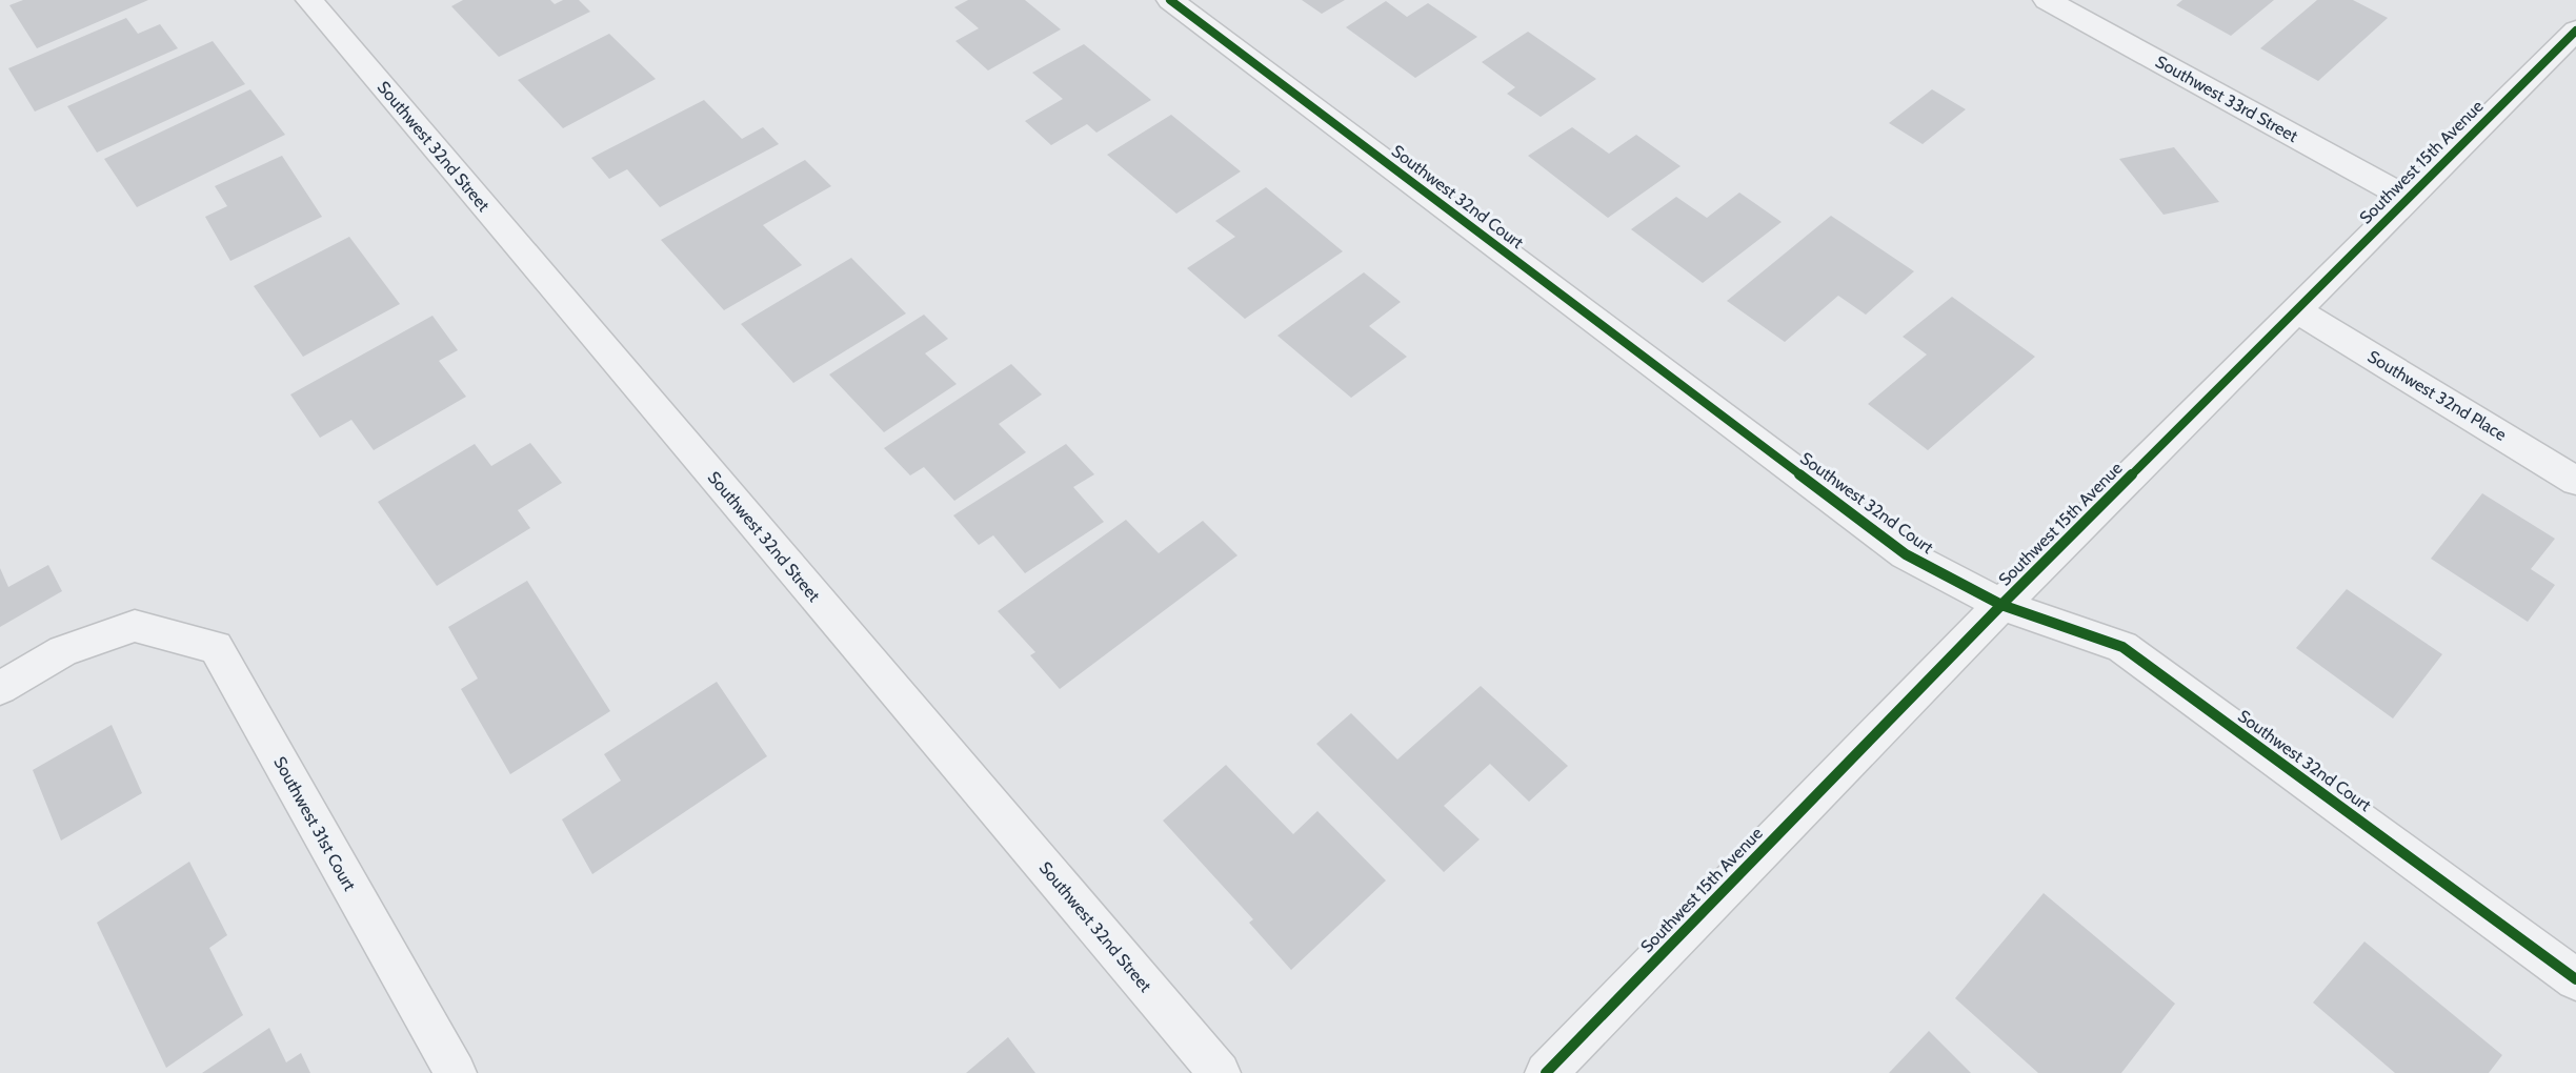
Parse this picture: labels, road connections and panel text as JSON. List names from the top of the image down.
{
  "streets": {
    "street": [
      "Southwest 33rd Street",
      "Southwest 32nd Street",
      "Southwest 15th Avenue",
      "Southwest 32nd Court",
      "Southwest 32nd Place",
      "Southwest 31st Court"
    ]
  },
  "crossings": [
    ["Southwest 33rd Street", "Southwest 15th Avenue"],
    ["Southwest 15th Avenue", "Southwest 32nd Court"],
    ["Southwest 15th Avenue", "Southwest 32nd Place"]
  ]
}
